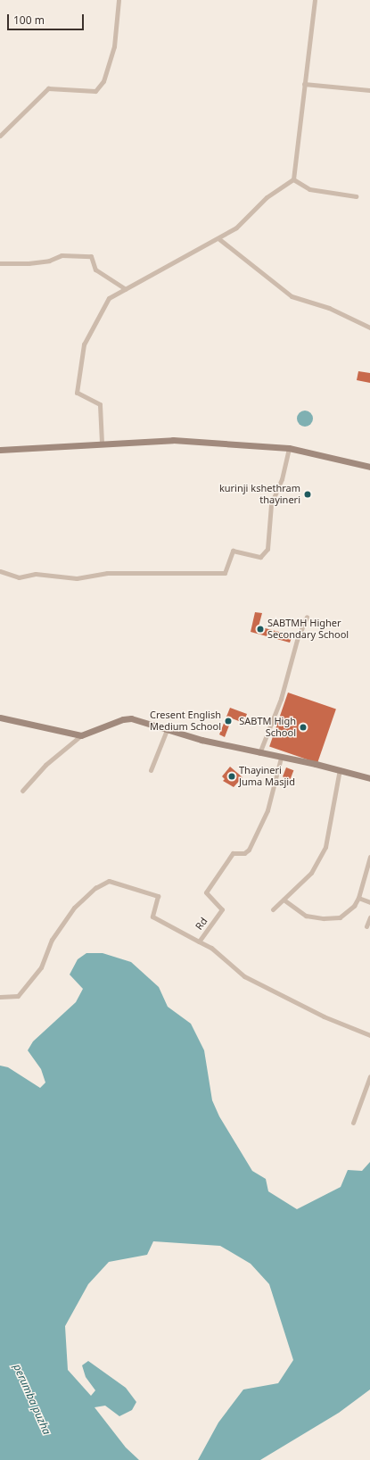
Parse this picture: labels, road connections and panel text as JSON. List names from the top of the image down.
{
  "streets": {
    "street": ["Rd"]
  },
  "water": ["perumba puzha"],
  "places": [
    "kurinji kshethram thayineri",
    "SABTMH Higher Secondary School",
    "Cresent English Medium School",
    "SABTM High School",
    "Thayineri Juma Masjid"
  ],
  "scale_bar": "100 m"
}
